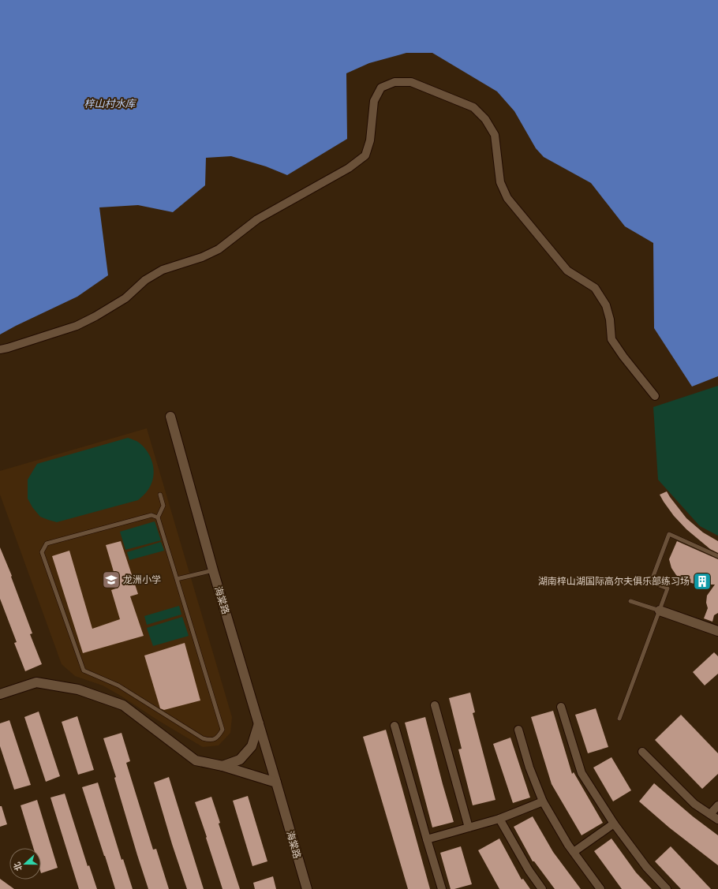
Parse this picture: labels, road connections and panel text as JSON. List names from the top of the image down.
{
  "streets": {
    "street": ["海棠路"]
  },
  "water": ["梓山村水库"],
  "places": {
    "school or university": ["龙洲小学"],
    "building": ["湖南梓山湖国际高尔夫俱乐部练习场"]
  },
  "north": "left"
}
